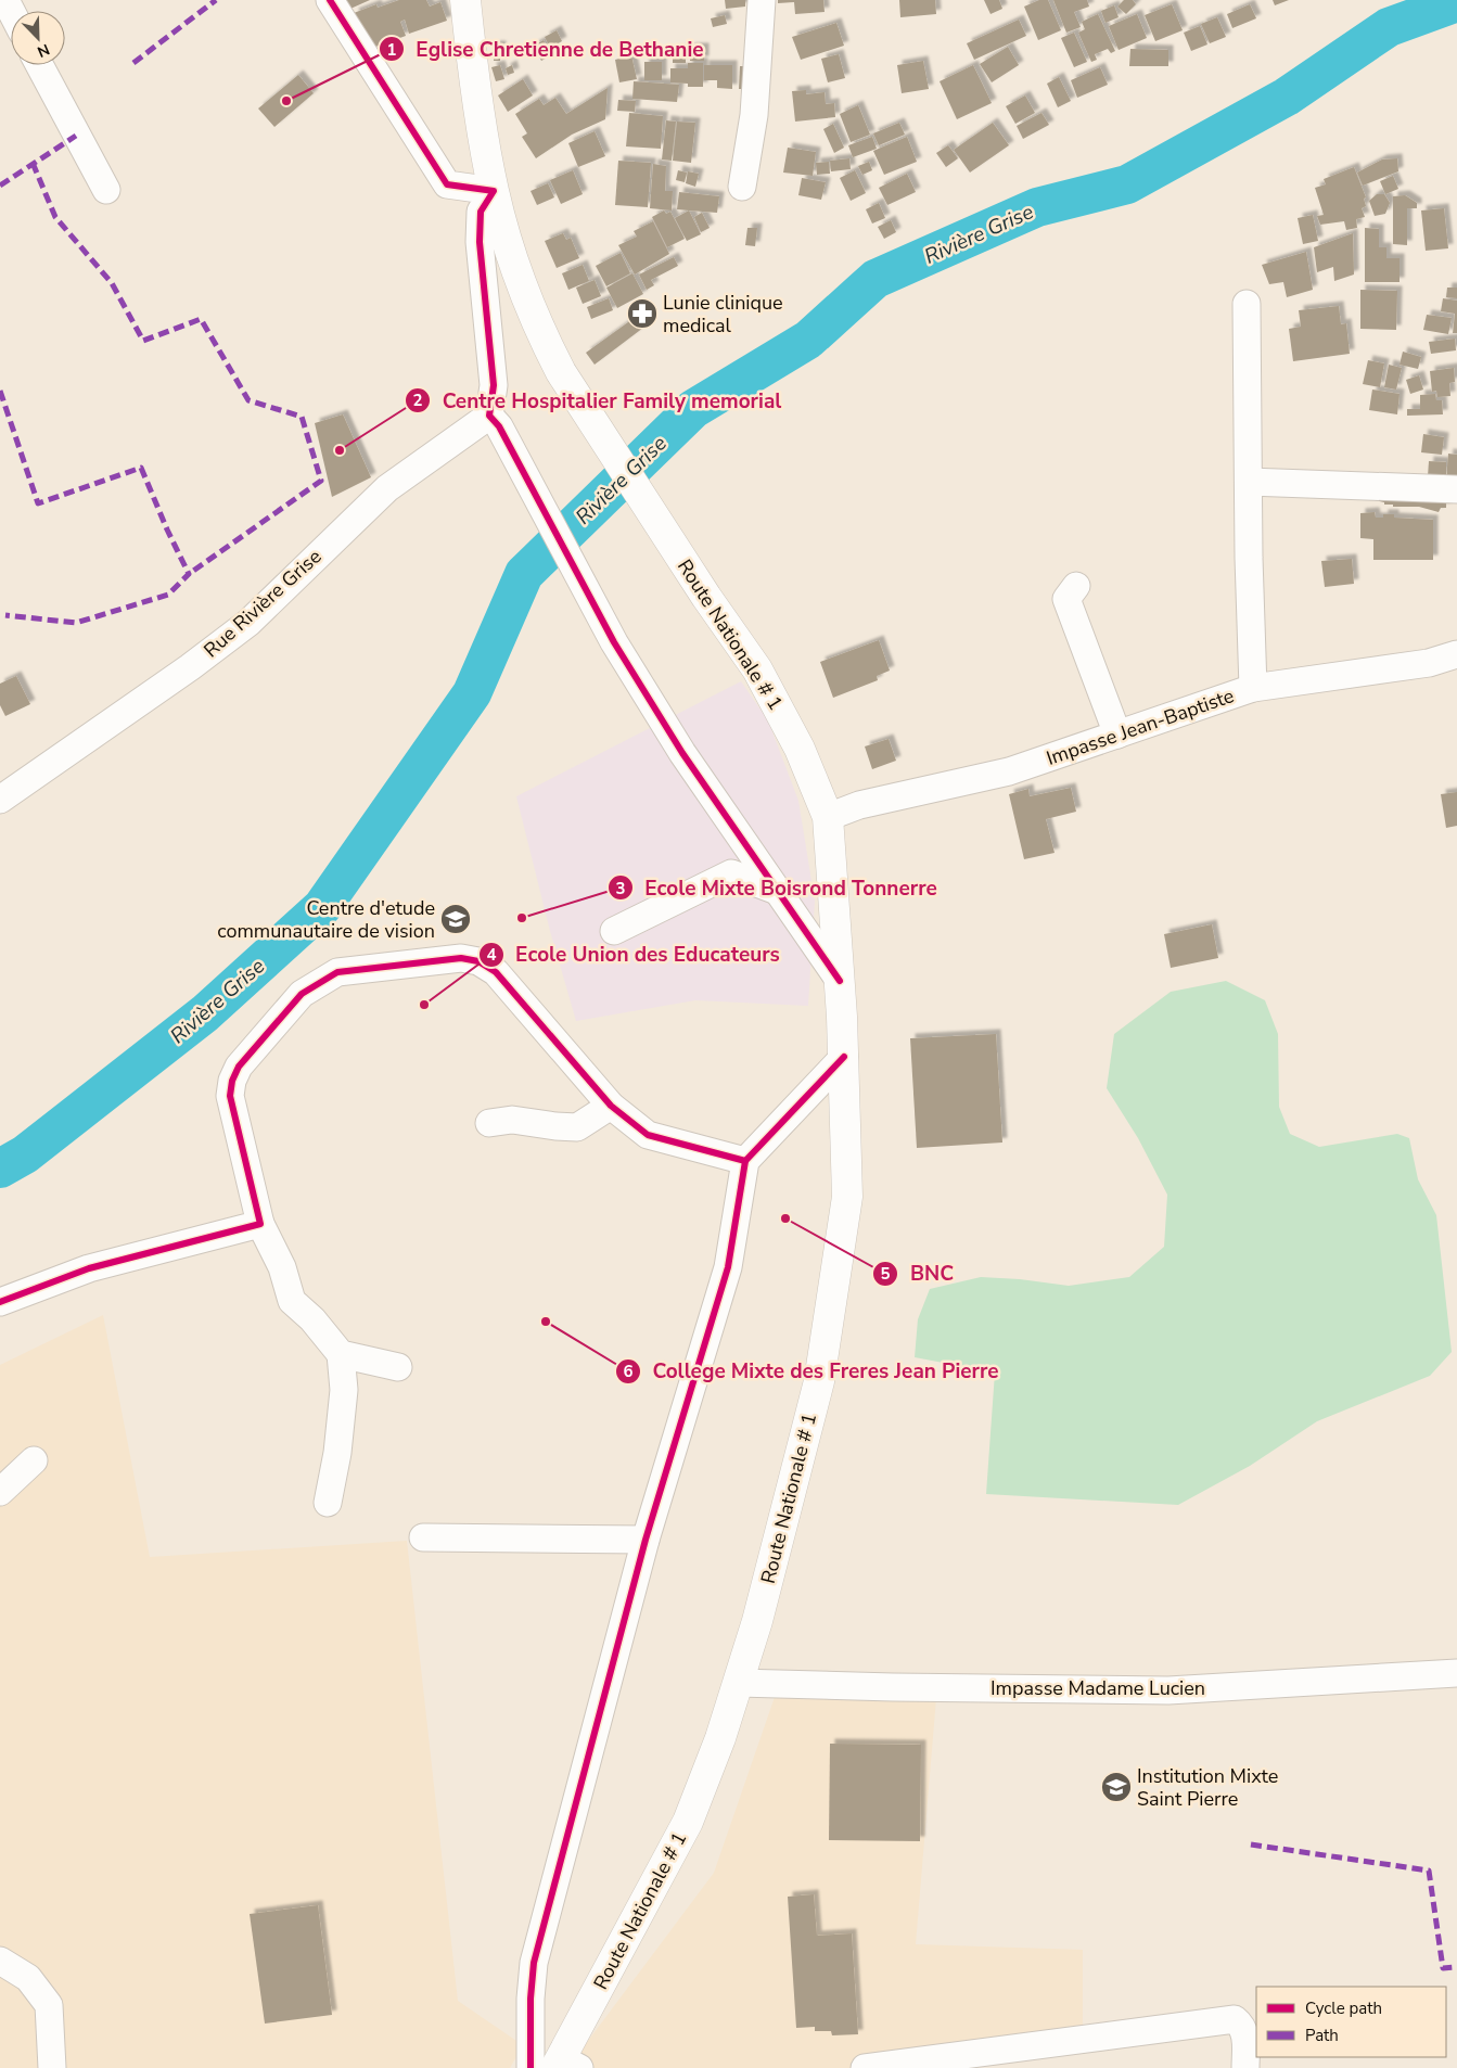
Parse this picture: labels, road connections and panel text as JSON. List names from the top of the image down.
{
  "streets": {
    "main road": ["Route Nationale # 1"],
    "street": ["Rue Rivière Grise", "Impasse Jean-Baptiste", "Impasse Madame Lucien"]
  },
  "crossings": [
    ["Route Nationale # 1", "Impasse Jean-Baptiste"],
    ["Route Nationale # 1", "Impasse Madame Lucien"]
  ],
  "water": ["Rivière Grise"],
  "places": {
    "other": [
      "Eglise Chretienne de Bethanie",
      "Centre Hospitalier Family memorial",
      "Ecole Mixte Boisrond Tonnerre",
      "Ecole Union des Educateurs",
      "BNC",
      "College Mixte des Freres Jean Pierre"
    ],
    "pharmacy": ["Lunie clinique medical"],
    "school or university": ["Centre d'etude communautaire de vision", "Institution Mixte Saint Pierre"]
  },
  "legend": ["Cycle path", "Path"],
  "north": "bottom right"
}
